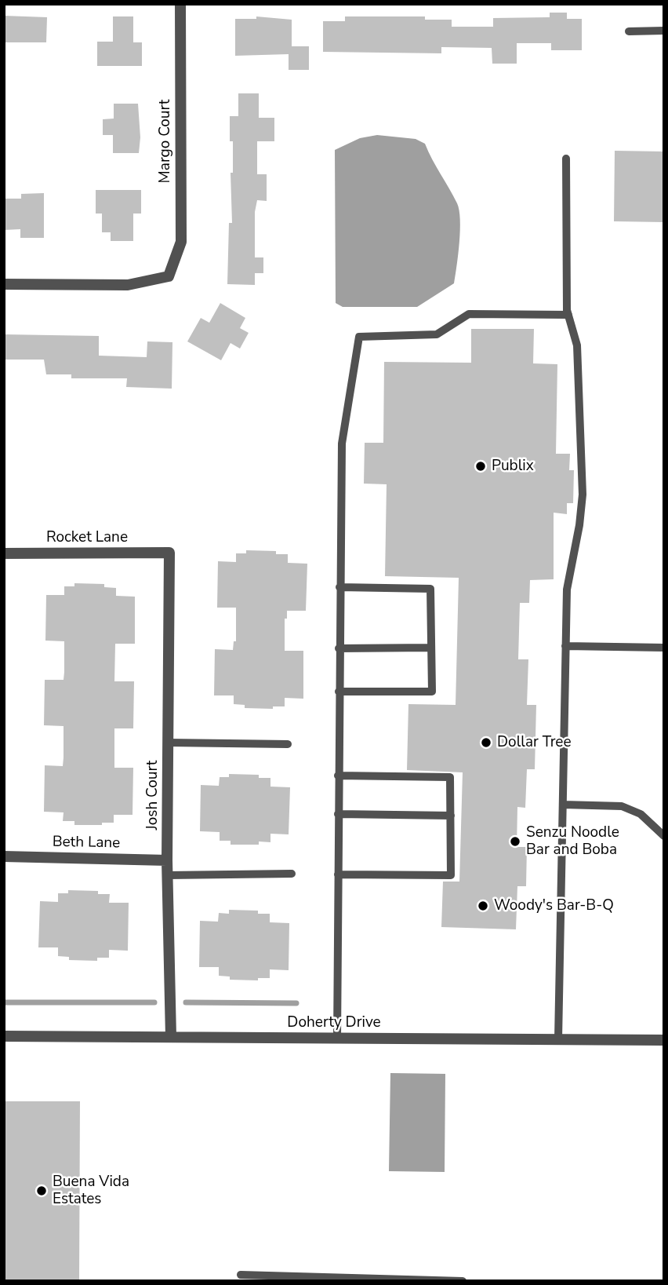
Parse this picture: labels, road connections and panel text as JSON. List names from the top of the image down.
{
  "streets": {
    "street": [
      "Margo Court",
      "Rocket Lane",
      "Josh Court",
      "Beth Lane",
      "Doherty Drive"
    ]
  },
  "crossings": [
    ["Rocket Lane", "Josh Court"],
    ["Josh Court", "Beth Lane"],
    ["Josh Court", "Doherty Drive"]
  ],
  "places": [
    "Publix",
    "Dollar Tree",
    "Senzu Noodle Bar and Boba",
    "Woody's Bar-B-Q",
    "Buena Vida Estates"
  ]
}
